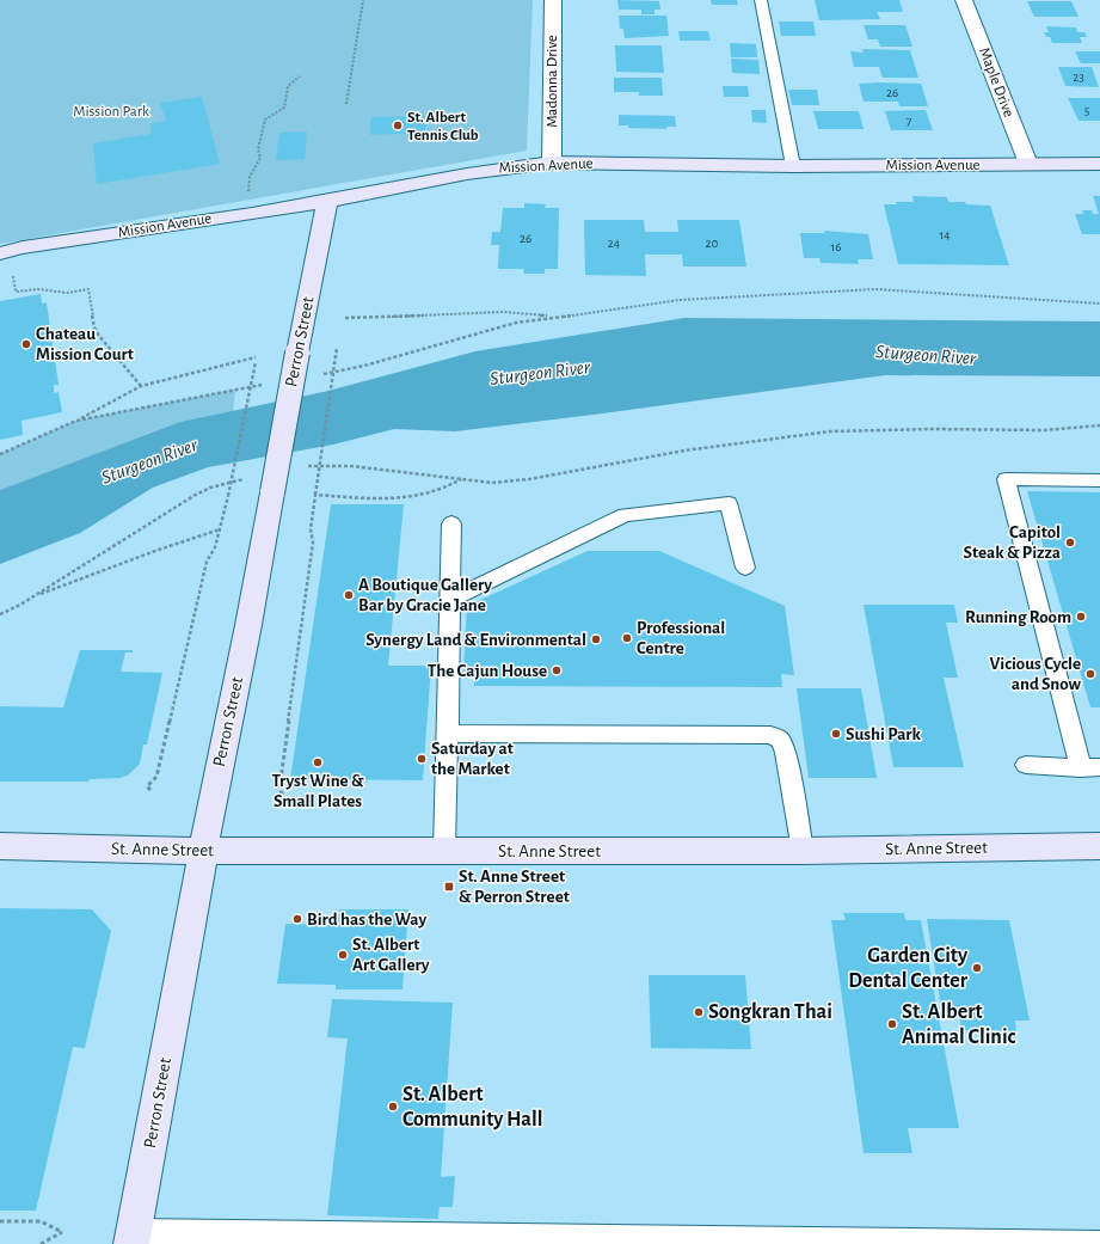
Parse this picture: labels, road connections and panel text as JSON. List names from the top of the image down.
{
  "streets": {
    "street": [
      "Madonna Drive",
      "Maple Drive",
      "Mission Avenue",
      "Perron Street",
      "St. Anne Street"
    ]
  },
  "crossings": [
    ["Madonna Drive", "Mission Avenue"],
    ["Maple Drive", "Mission Avenue"],
    ["Mission Avenue", "Perron Street"],
    ["Perron Street", "St. Anne Street"]
  ],
  "water": ["Sturgeon River"],
  "parks": ["Mission Park"],
  "places": {
    "other": [
      "St. Albert Tennis Club",
      "Chateau Mission Court",
      "Capitol Steak & Pizza",
      "A Boutique Gallery Bar by Gracie Jane",
      "Running Room",
      "Professional Centre",
      "Synergy Land & Environmental",
      "The Cajun House",
      "Vicious Cycle and Snow",
      "Sushi Park",
      "Saturday at the Market",
      "Tryst Wine & Small Plates",
      "Bird has the Way",
      "St. Albert Art Gallery",
      "Garden City Dental Center",
      "Songkran Thai",
      "St. Albert Animal Clinic",
      "St. Albert Community Hall"
    ],
    "transit": ["St. Anne Street & Perron Street"]
  },
  "house_numbers": [
    "23",
    "26",
    "5",
    "7",
    "14",
    "26",
    "24",
    "20",
    "16"
  ]
}
